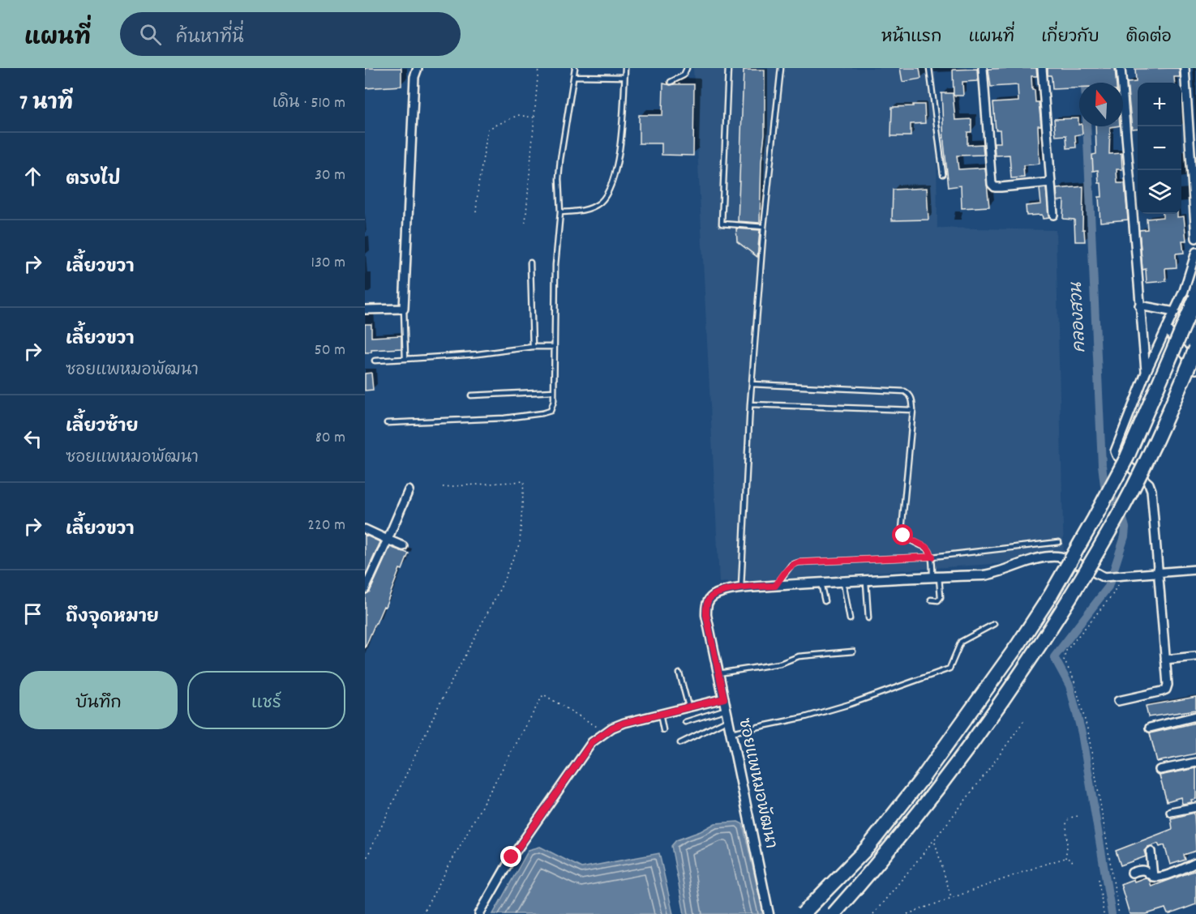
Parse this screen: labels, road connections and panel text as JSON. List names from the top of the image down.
{
  "streets": {
    "street": ["ซอยแพหมอพัฒนา"]
  },
  "water": ["คลองสวน"],
  "north": "top",
  "page": {
    "header": "แผนที่",
    "search": "ค้นหาที่นี่",
    "nav": [
      "หน้าแรก",
      "แผนที่",
      "เกี่ยวกับ",
      "ติดต่อ"
    ],
    "heading": ["7 นาที", "เดิน · 510 m"],
    "map_buttons": ["+", "−"],
    "list": [
      ["ตรงไป", "30 m"],
      ["เลี้ยวขวา", "130 m"],
      ["เลี้ยวขวา", "ซอยแพหมอพัฒนา", "50 m"],
      ["เลี้ยวซ้าย", "ซอยแพหมอพัฒนา", "80 m"],
      ["เลี้ยวขวา", "220 m"],
      "ถึงจุดหมาย"
    ],
    "buttons": ["บันทึก", "แชร์"]
  }
}
